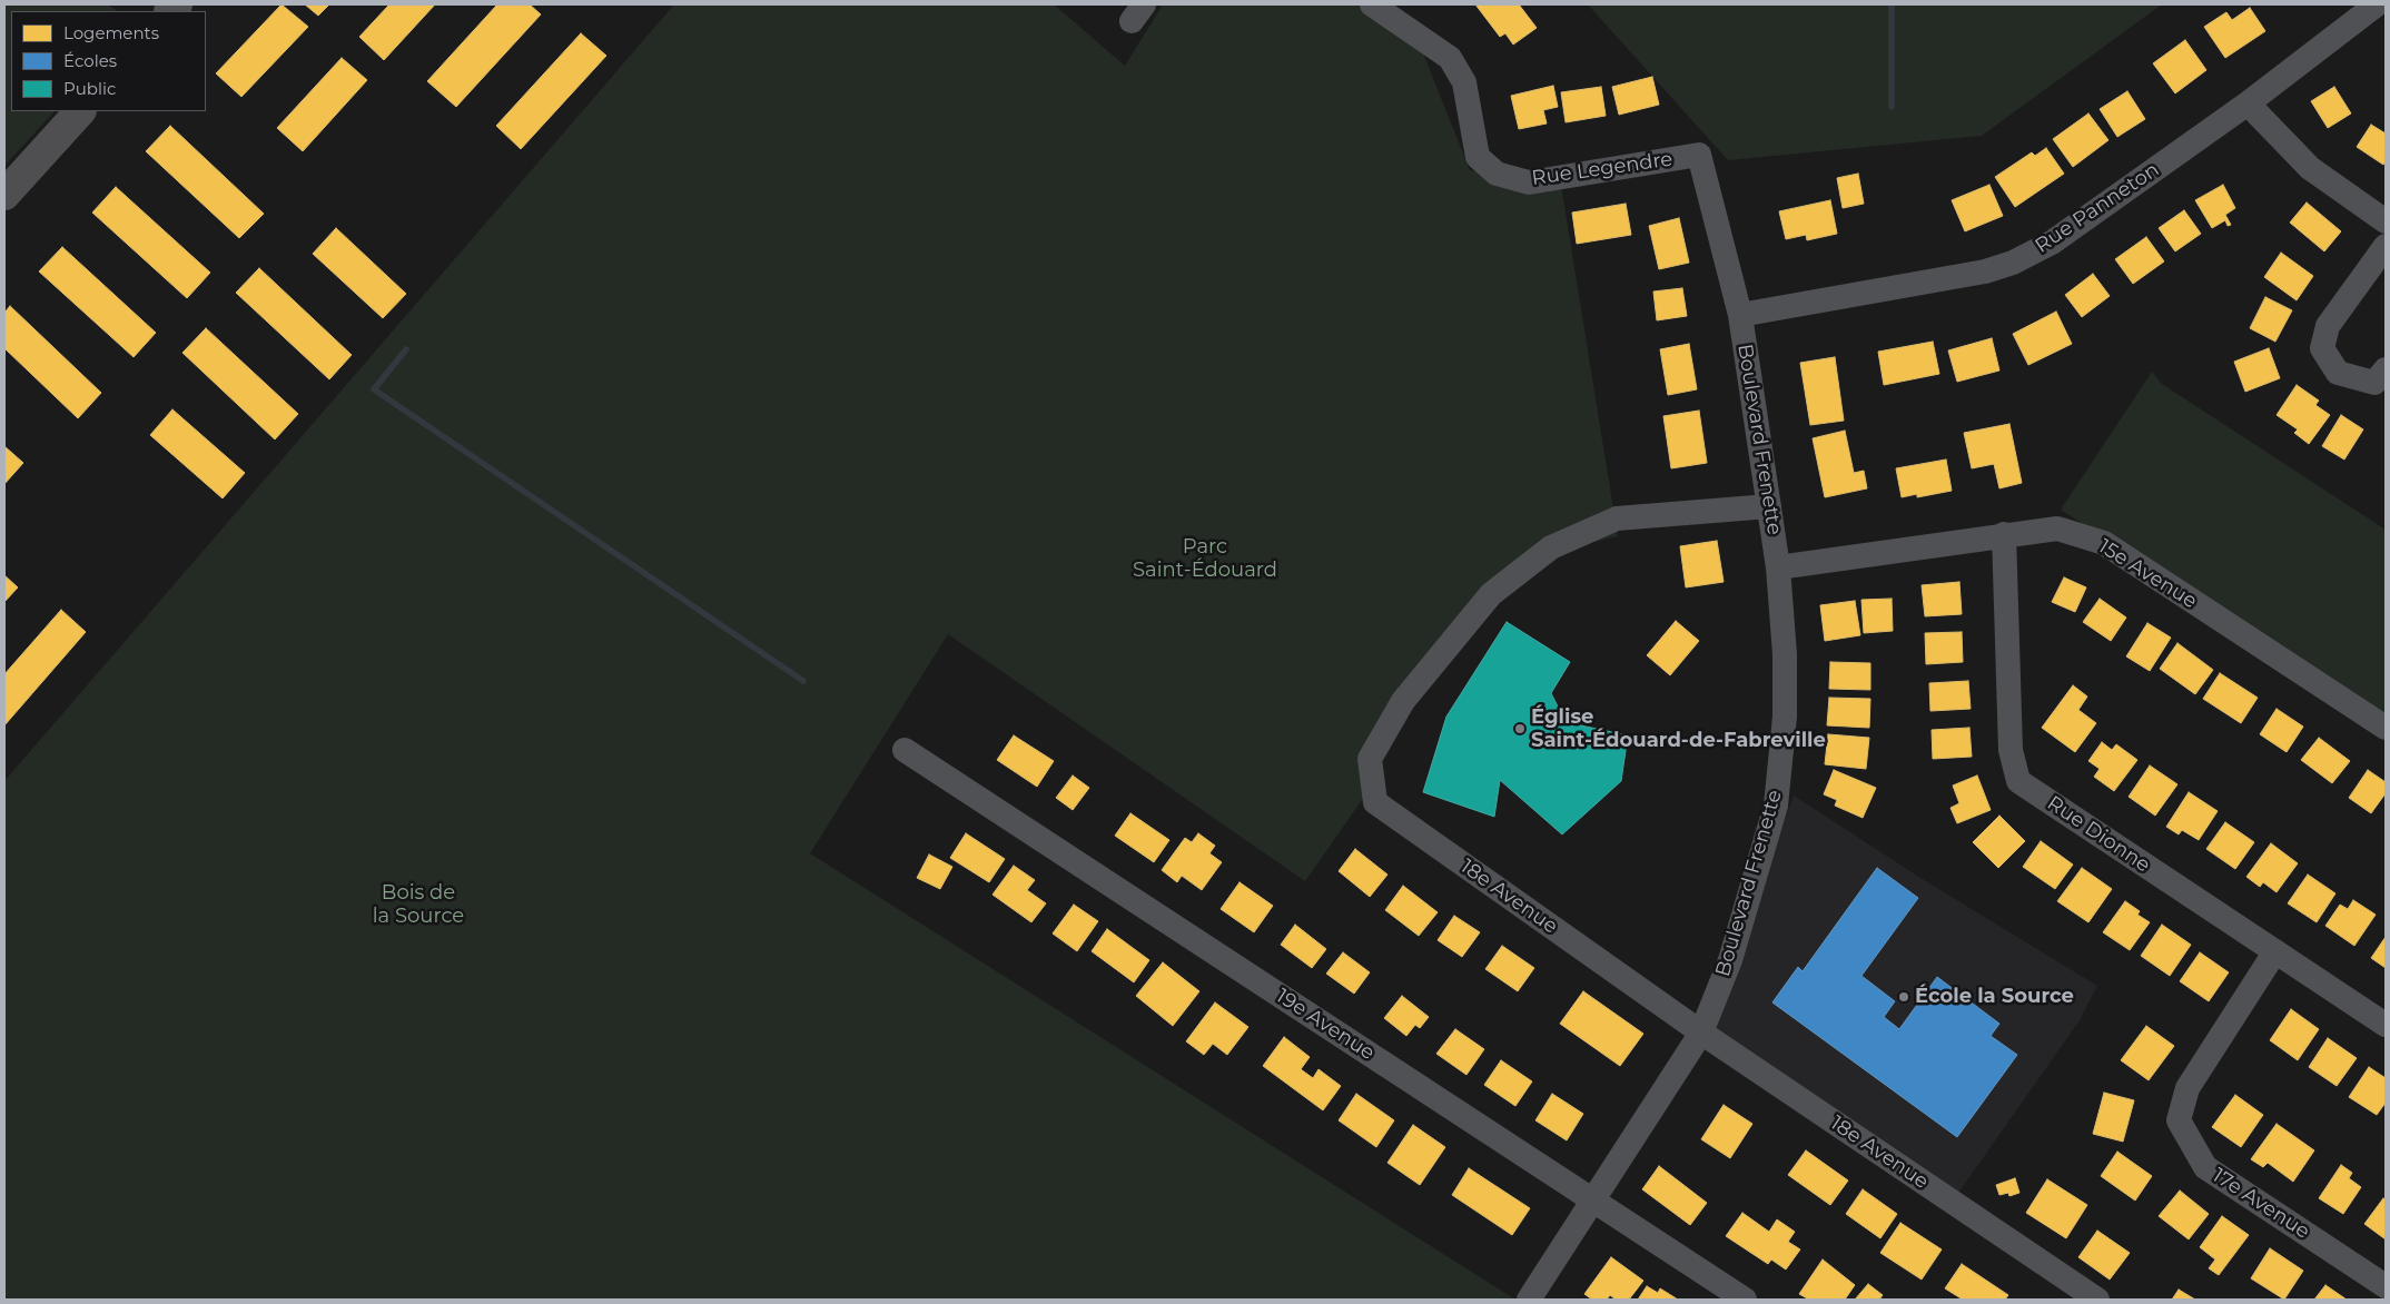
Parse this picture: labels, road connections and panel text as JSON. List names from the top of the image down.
{
  "streets": {
    "street": [
      "Rue Legendre",
      "Rue Panneton",
      "Boulevard Frenette",
      "15e Avenue",
      "Rue Dionne",
      "18e Avenue",
      "19e Avenue",
      "17e Avenue"
    ]
  },
  "crossings": [
    ["Rue Legendre", "Boulevard Frenette"],
    ["Rue Panneton", "Boulevard Frenette"],
    ["Boulevard Frenette", "15e Avenue"],
    ["Boulevard Frenette", "18e Avenue"],
    ["Boulevard Frenette", "19e Avenue"],
    ["15e Avenue", "Rue Dionne"],
    ["Rue Dionne", "17e Avenue"]
  ],
  "parks": ["Parc Saint-Édouard", "Bois de la Source"],
  "places": ["Église Saint-Édouard-de-Fabreville", "École la Source"],
  "legend": ["Logements", "Écoles", "Public"]
}
